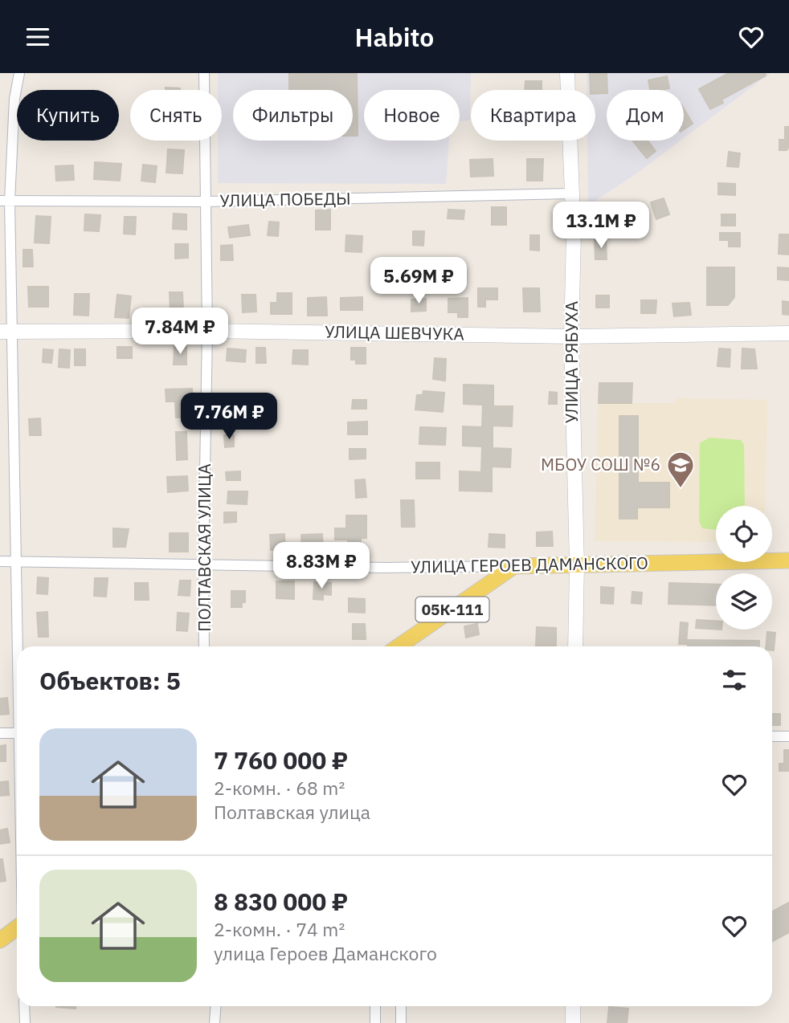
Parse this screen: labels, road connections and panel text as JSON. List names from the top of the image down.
{
  "streets": {
    "main road": ["УЛИЦА ГЕРОЕВ ДАМАНСКОГО", "05К-111"],
    "street": [
      "УЛИЦА ПОБЕДЫ",
      "УЛИЦА ШЕВЧУКА",
      "УЛИЦА РЯБУХА",
      "ПОЛТАВСКАЯ УЛИЦА"
    ]
  },
  "crossings": [
    ["УЛИЦА ПОБЕДЫ", "УЛИЦА РЯБУХА"],
    ["УЛИЦА ПОБЕДЫ", "ПОЛТАВСКАЯ УЛИЦА"],
    ["УЛИЦА ШЕВЧУКА", "УЛИЦА РЯБУХА"],
    ["УЛИЦА ШЕВЧУКА", "ПОЛТАВСКАЯ УЛИЦА"],
    ["УЛИЦА РЯБУХА", "УЛИЦА ГЕРОЕВ ДАМАНСКОГО"],
    ["ПОЛТАВСКАЯ УЛИЦА", "УЛИЦА ГЕРОЕВ ДАМАНСКОГО"],
    ["УЛИЦА ГЕРОЕВ ДАМАНСКОГО", "05К-111"]
  ],
  "places": {
    "school or university": ["МБОУ СОШ №6"]
  },
  "page": {
    "header": "Habito",
    "chip": [
      "Купить",
      "Снять",
      "Фильтры",
      "Новое",
      "Квартира",
      "Дом"
    ],
    "price": [
      "13.1M ₽",
      "5.69M ₽",
      "7.84M ₽",
      "7.76M ₽",
      "8.83M ₽"
    ],
    "heading": "Объектов: 5",
    "list": [
      {
        "name": "7 760 000 ₽",
        "note": "2-комн. · 68 m² · Полтавская улица"
      },
      {
        "name": "8 830 000 ₽",
        "note": "2-комн. · 74 m² · улица Героев Даманского"
      }
    ]
  }
}
